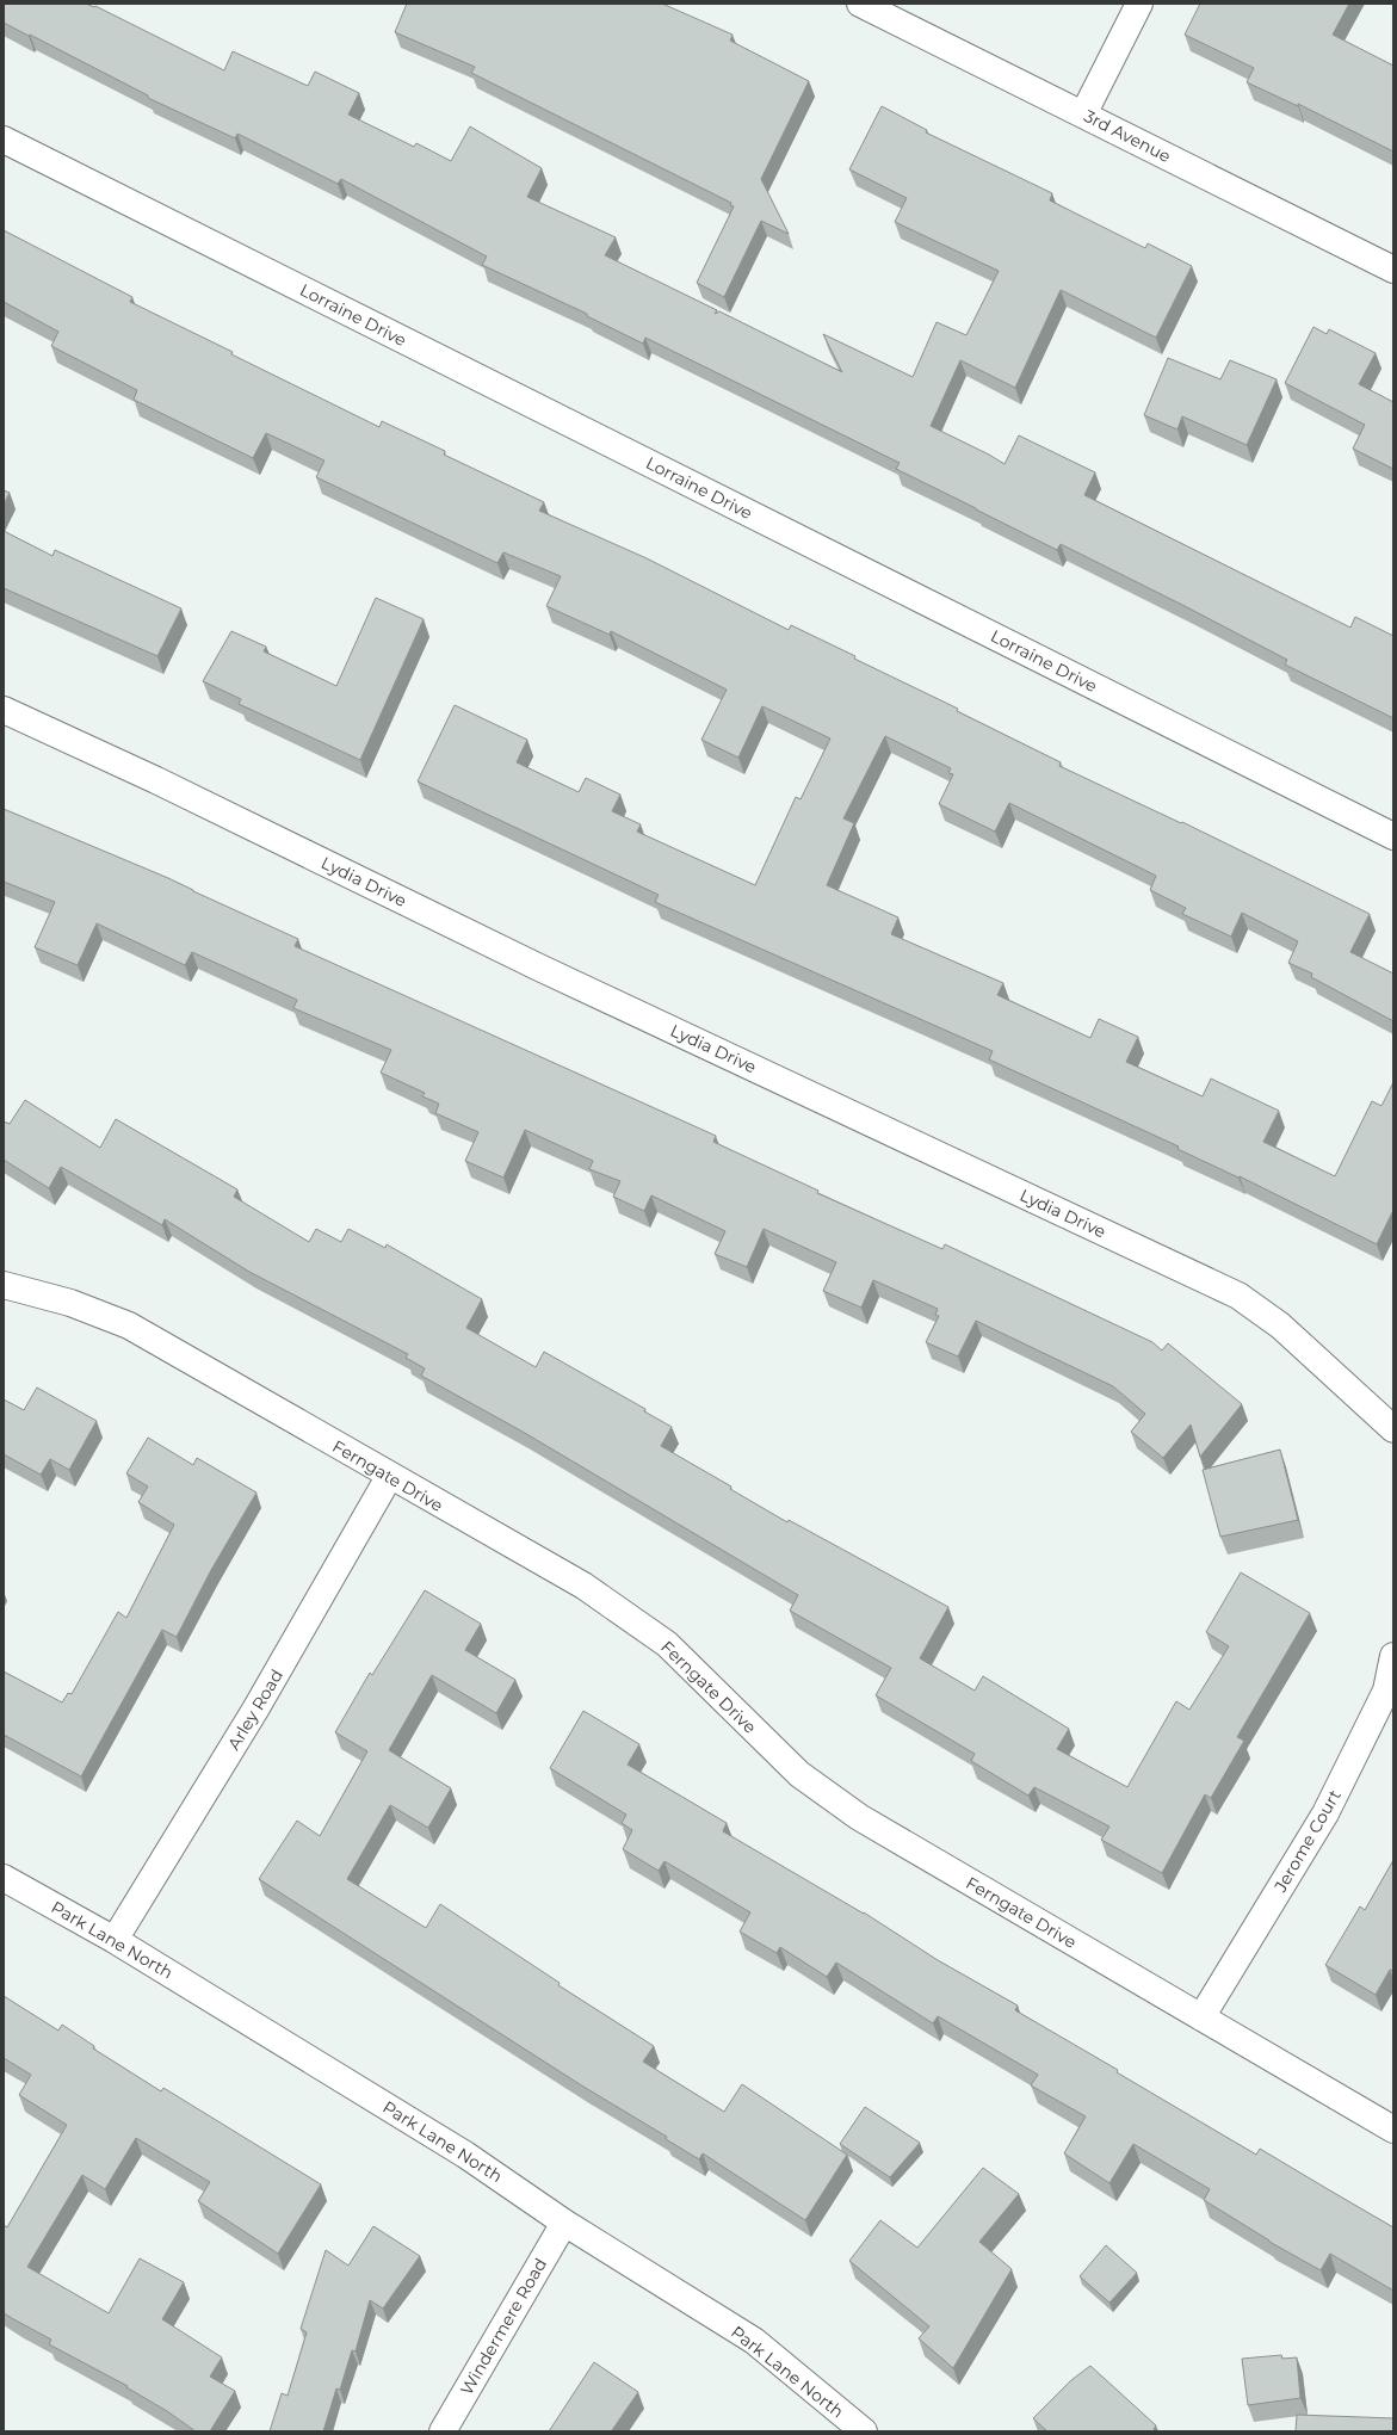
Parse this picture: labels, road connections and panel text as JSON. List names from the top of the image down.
{
  "streets": {
    "street": [
      "3rd Avenue",
      "Lorraine Drive",
      "Lydia Drive",
      "Ferngate Drive",
      "Arley Road",
      "Jerome Court",
      "Park Lane North",
      "Windermere Road"
    ]
  },
  "crossings": [
    ["Ferngate Drive", "Arley Road"],
    ["Ferngate Drive", "Jerome Court"],
    ["Arley Road", "Park Lane North"],
    ["Park Lane North", "Windermere Road"]
  ]
}
